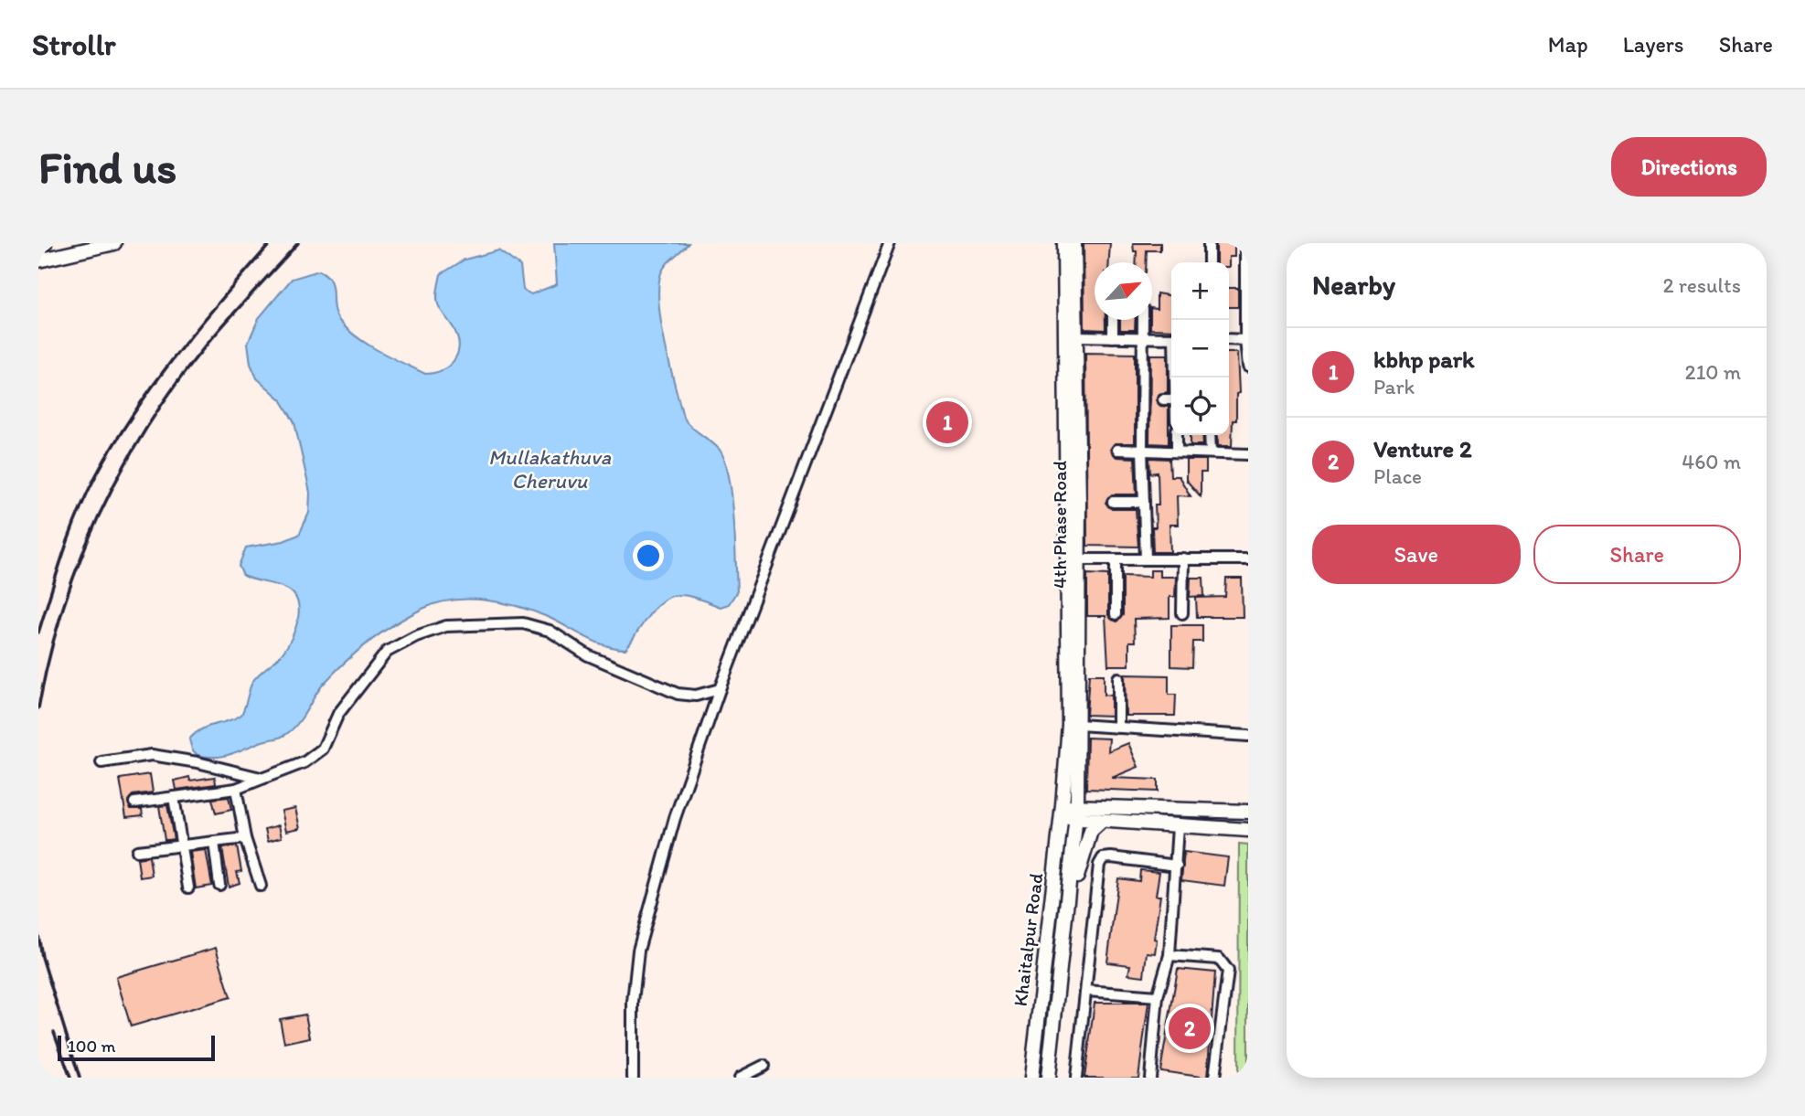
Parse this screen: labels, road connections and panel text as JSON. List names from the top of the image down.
{
  "streets": {
    "street": ["4th Phase Road", "Khaitalpur Road"]
  },
  "crossings": [
    ["4th Phase Road", "Khaitalpur Road"]
  ],
  "water": ["Mullakathuva Cheruvu"],
  "scale_bar": "100 m",
  "north": "top right",
  "page": {
    "header": "Strollr",
    "nav": ["Map", "Layers", "Share"],
    "buttons": [
      "Directions",
      ["Save", "Share"]
    ],
    "title": "Find us",
    "heading": ["Nearby", "2 results"],
    "map_buttons": ["+", "−"],
    "list": [
      {
        "mark": "1",
        "name": "kbhp park",
        "note": "Park",
        "value": "210 m"
      },
      {
        "mark": "2",
        "name": "Venture 2",
        "note": "Place",
        "value": "460 m"
      }
    ],
    "pins": ["1", "2"],
    "scale": "100 m"
  }
}
